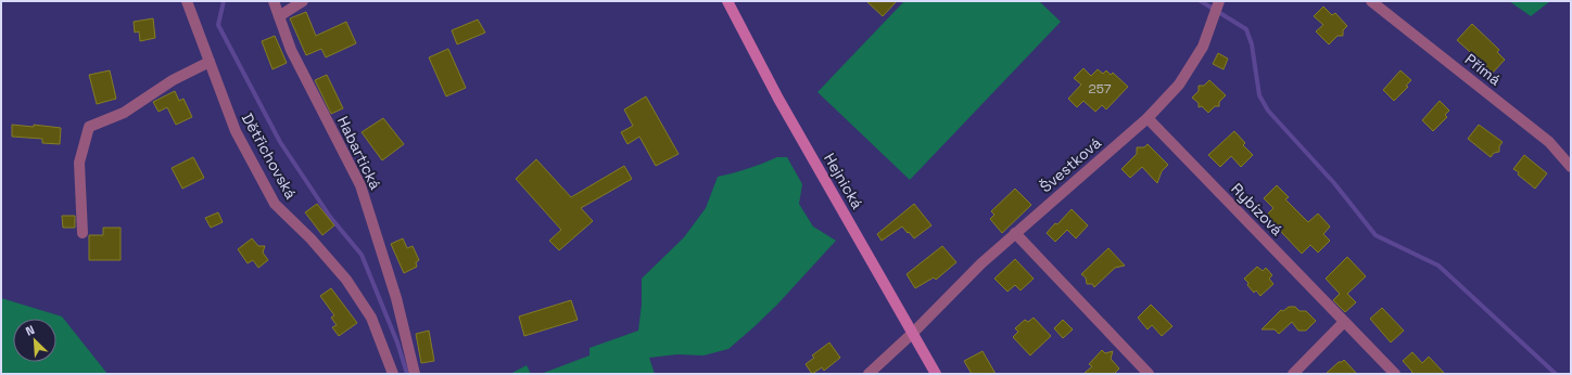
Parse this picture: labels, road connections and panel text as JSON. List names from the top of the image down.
{
  "streets": {
    "main road": ["Hejnická"],
    "street": [
      "Přímá",
      "Habartická",
      "Dětřichovská",
      "Švestková",
      "Rybízová"
    ]
  },
  "crossings": [
    ["Švestková", "Hejnická"],
    ["Švestková", "Rybízová"]
  ],
  "house_numbers": ["257"],
  "north": "top left"
}
